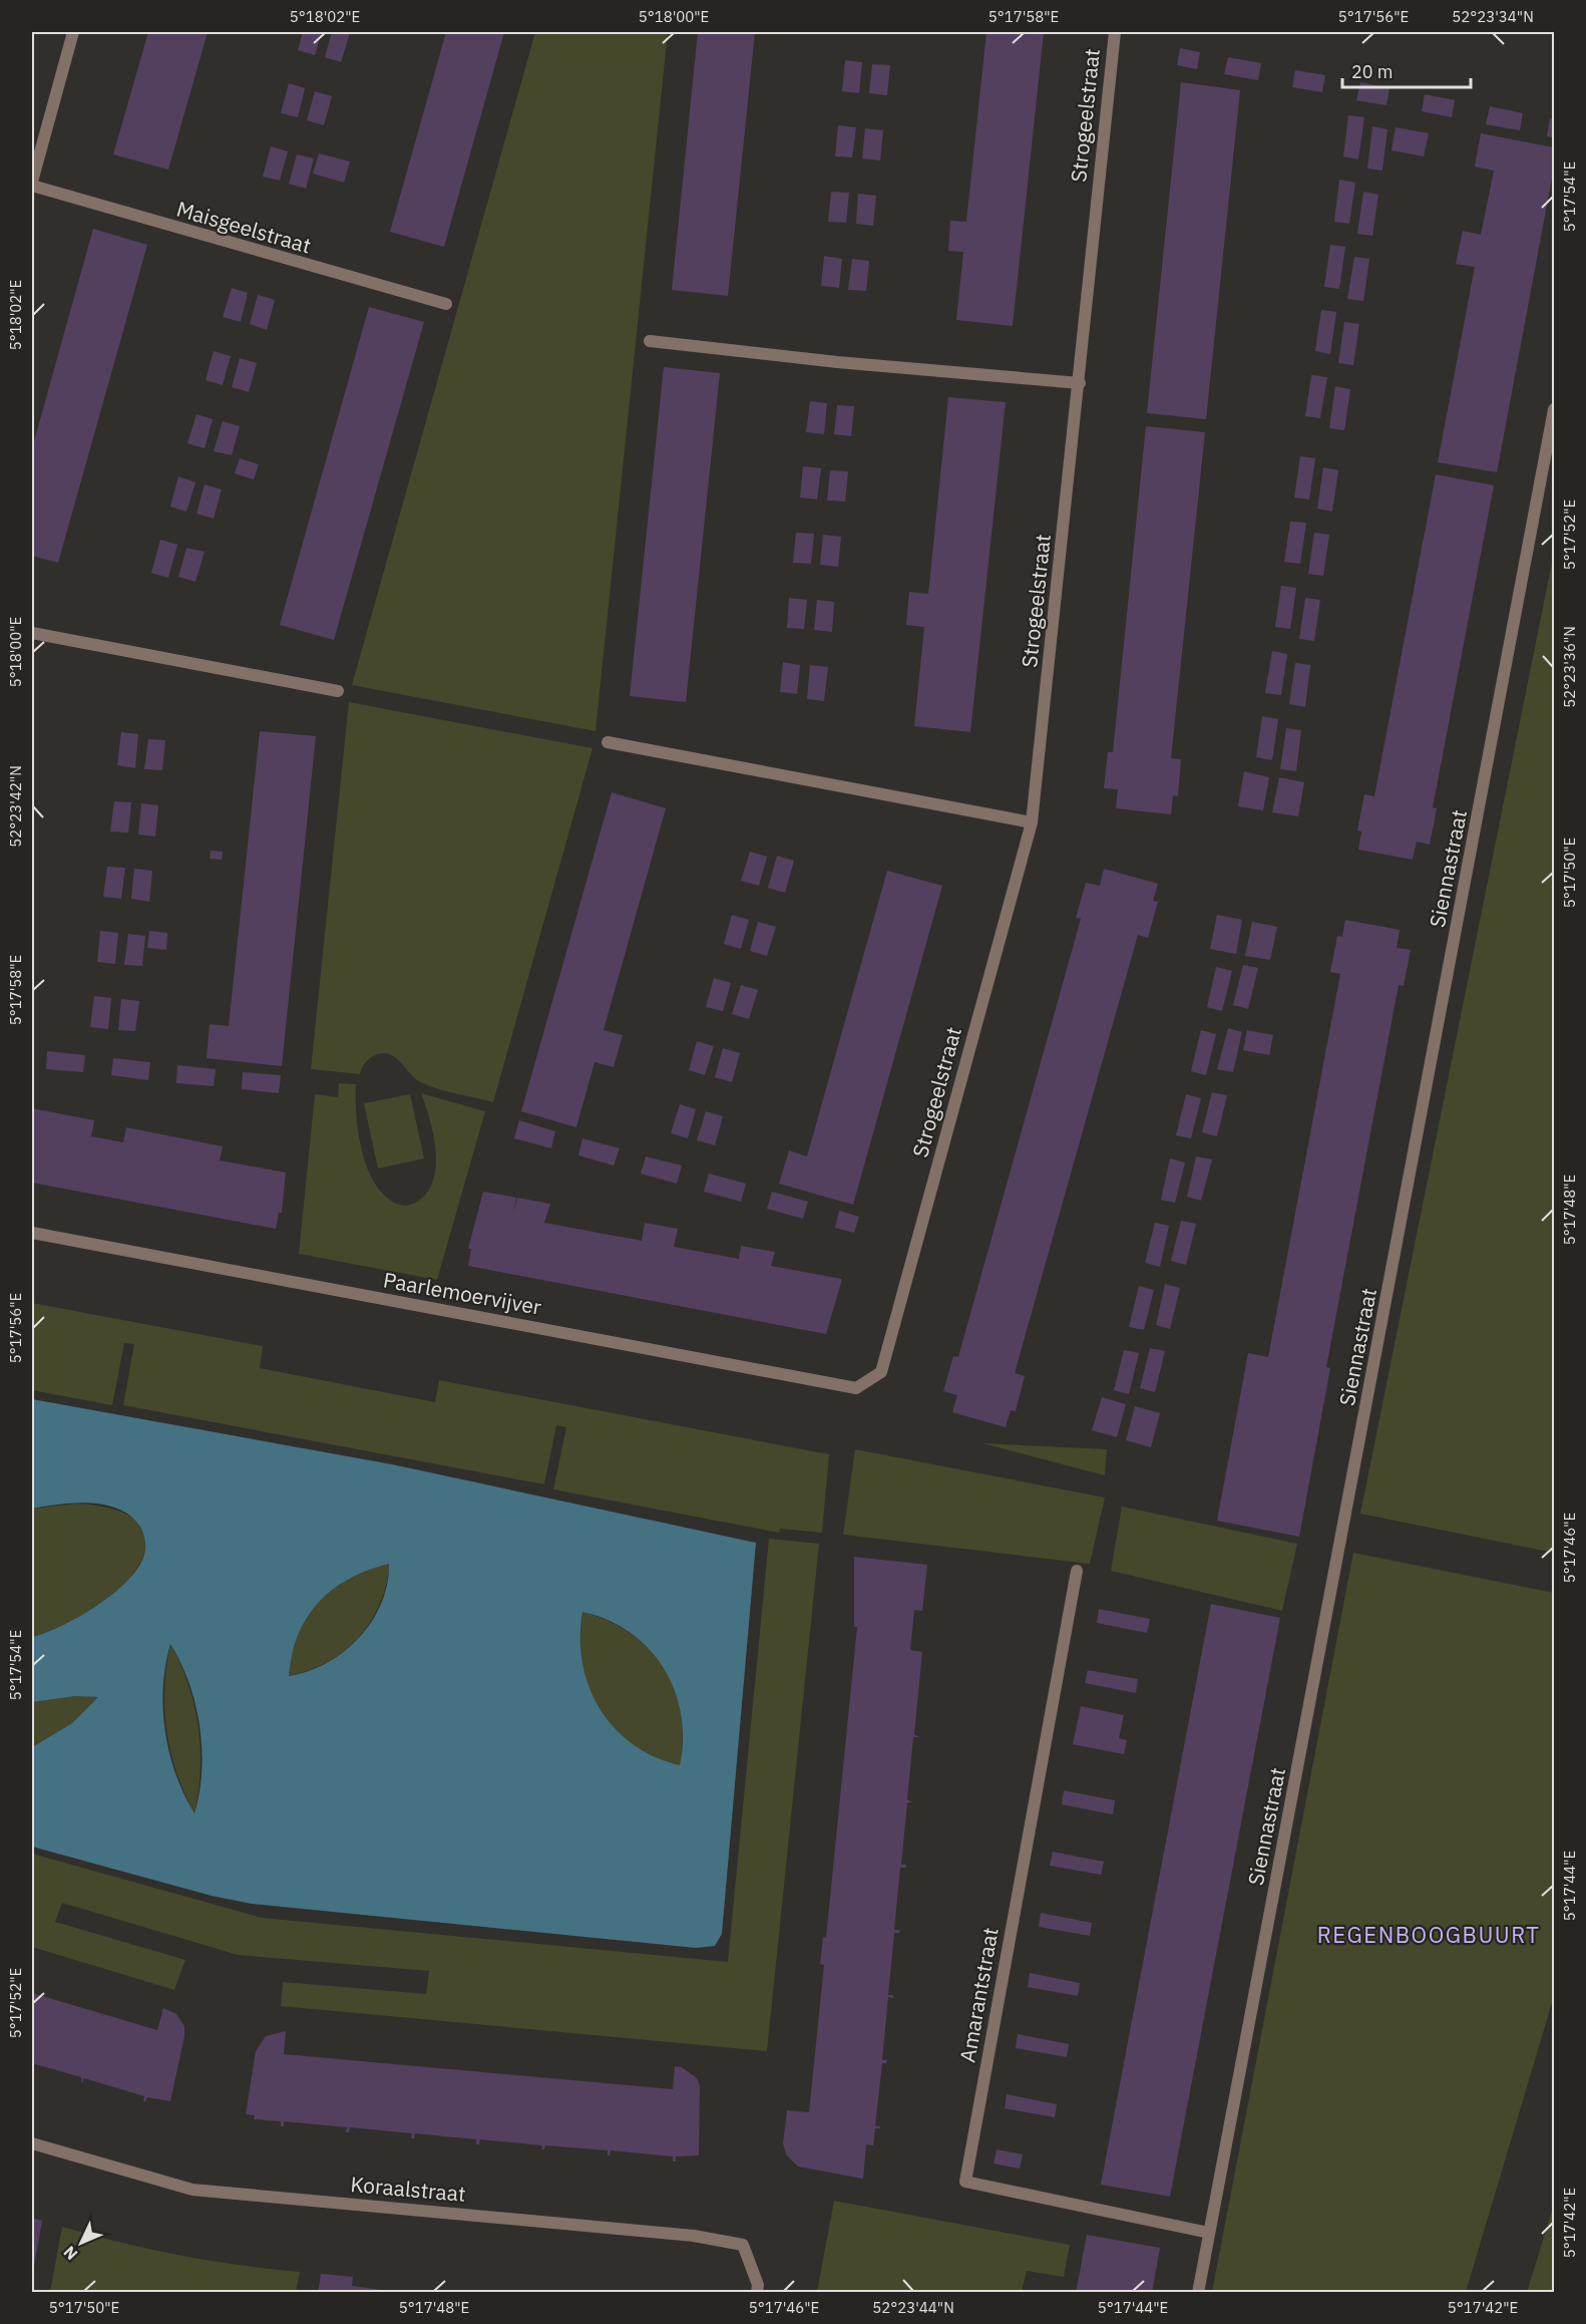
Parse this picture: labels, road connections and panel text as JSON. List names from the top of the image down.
{
  "streets": {
    "street": [
      "Strogeelstraat",
      "Maisgeelstraat",
      "Siennastraat",
      "Paarlemoervijver",
      "Amarantstraat",
      "Koraalstraat"
    ]
  },
  "crossings": [
    ["Strogeelstraat", "Paarlemoervijver"],
    ["Siennastraat", "Amarantstraat"]
  ],
  "districts": ["REGENBOOGBUURT"],
  "scale_bar": "20 m",
  "north": "bottom left",
  "coordinates": [
    "5°18'02\"E",
    "5°18'00\"E",
    "5°17'58\"E",
    "5°17'56\"E",
    "52°23'34\"N",
    "5°17'54\"E",
    "5°17'52\"E",
    "52°23'36\"N",
    "52°23'42\"N",
    "5°17'50\"E",
    "5°17'48\"E",
    "5°17'46\"E",
    "5°17'44\"E",
    "5°17'42\"E",
    "52°23'44\"N"
  ]
}
